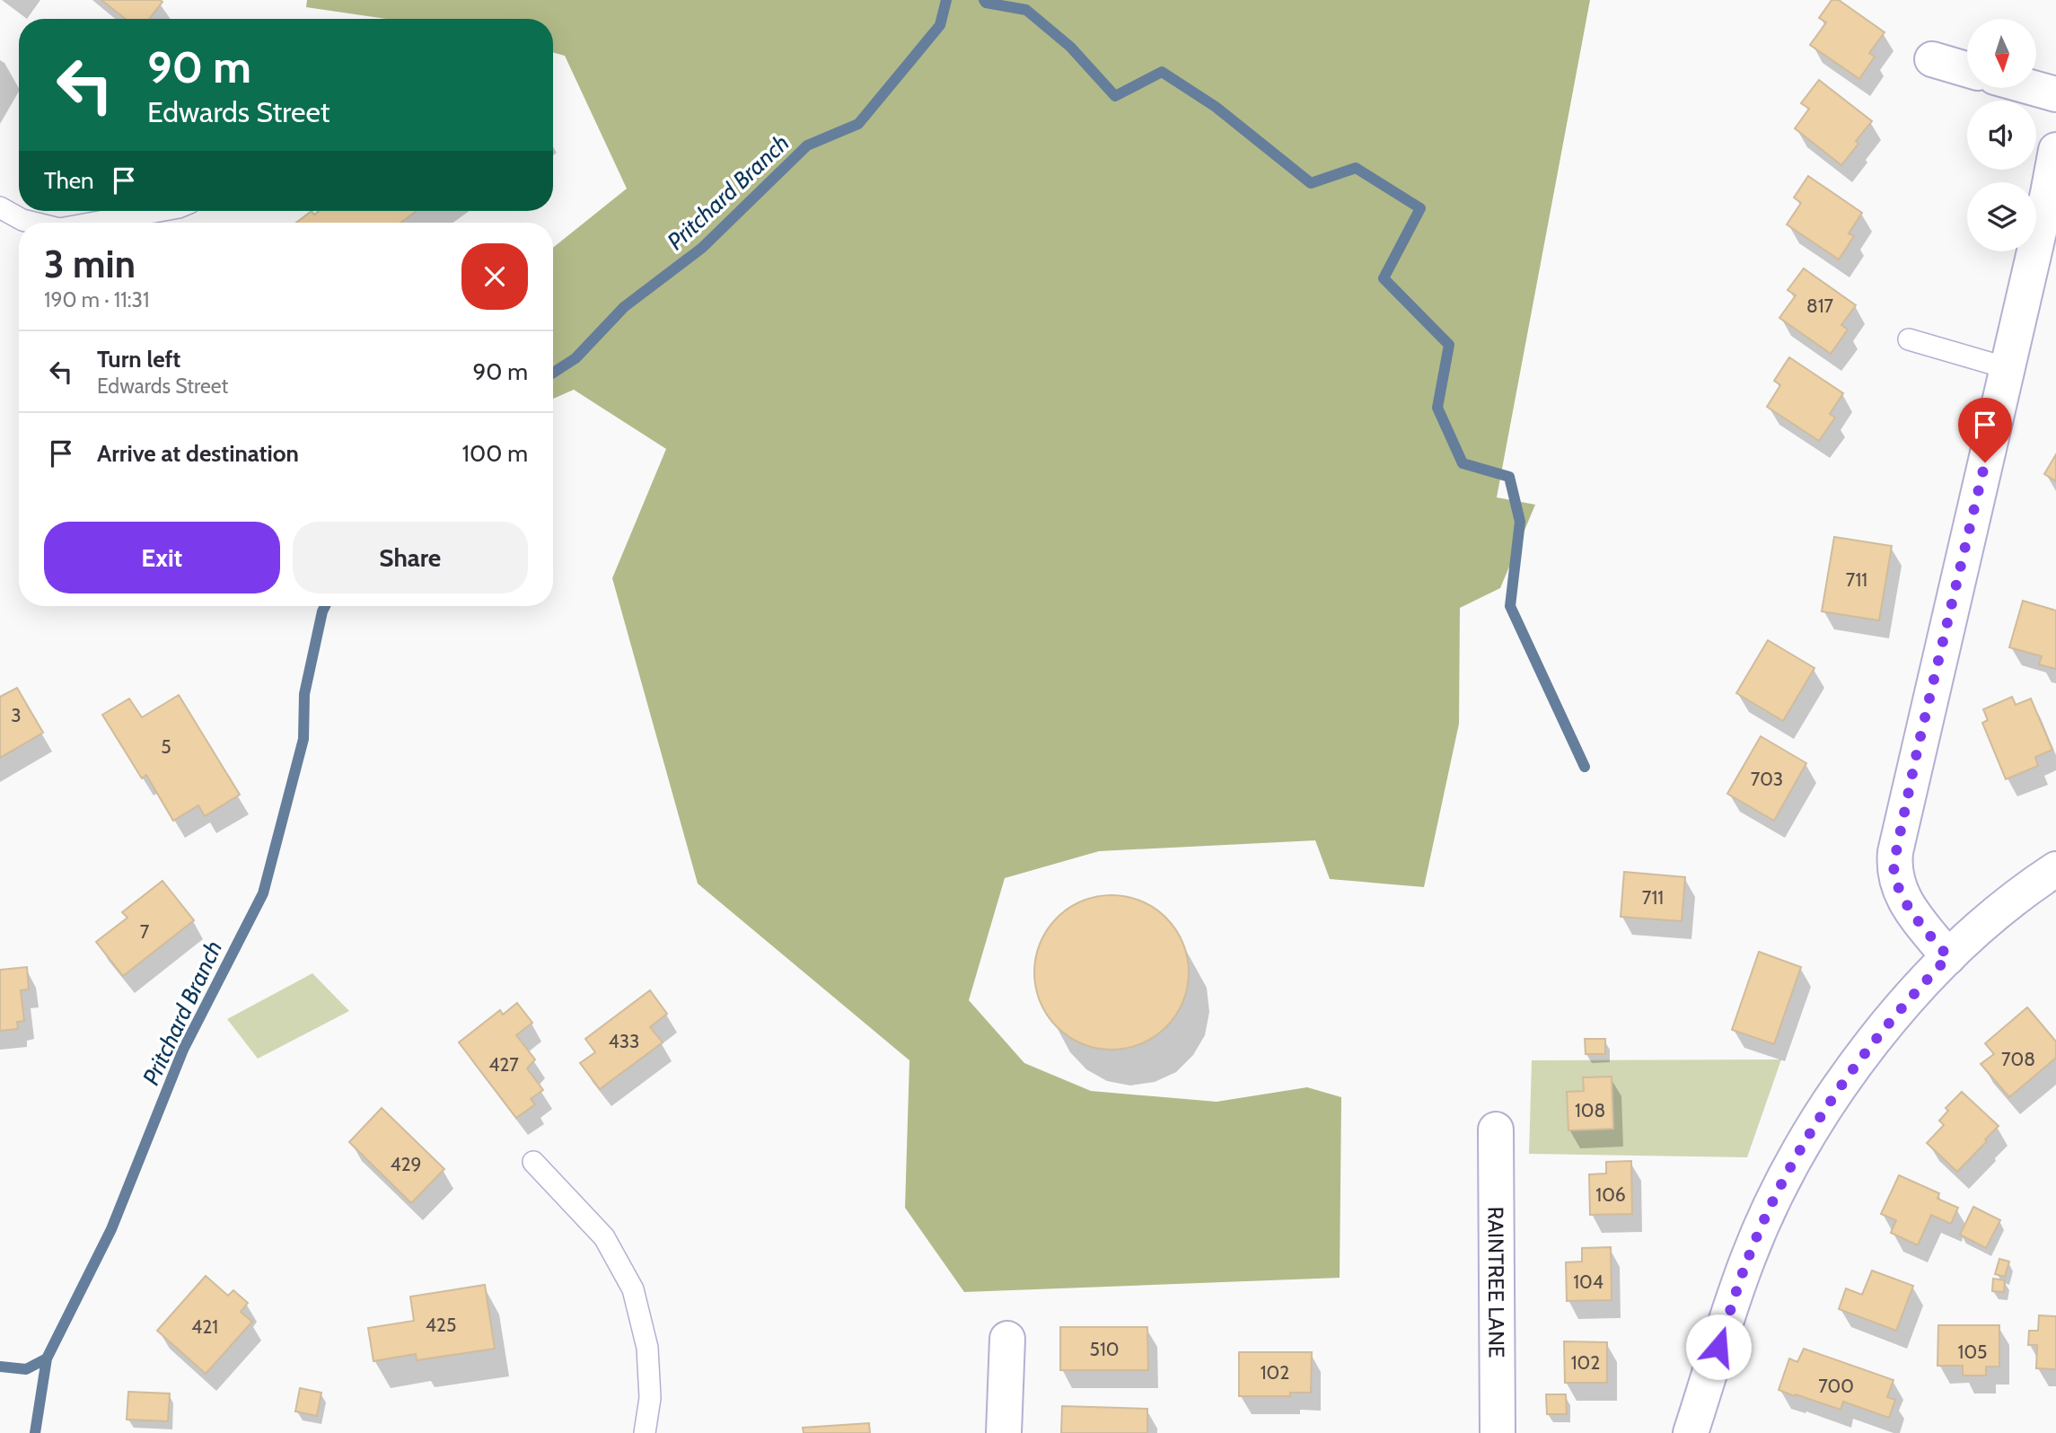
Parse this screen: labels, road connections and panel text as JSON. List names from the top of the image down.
{
  "streets": {
    "street": ["RAINTREE LANE"]
  },
  "water": ["Pritchard Branch"],
  "house_numbers": [
    "817",
    "711",
    "3",
    "5",
    "703",
    "711",
    "7",
    "433",
    "708",
    "427",
    "108",
    "429",
    "106",
    "104",
    "425",
    "421",
    "510",
    "105",
    "102",
    "102",
    "700"
  ],
  "north": "bottom",
  "page": {
    "turn": ["90 m", "Edwards Street"],
    "then": "Then",
    "heading": ["3 min", "190 m · 11:31"],
    "list": [
      {
        "name": "Turn left",
        "note": "Edwards Street",
        "value": "90 m"
      },
      {
        "name": "Arrive at destination",
        "value": "100 m"
      }
    ],
    "buttons": ["Exit", "Share"]
  }
}
